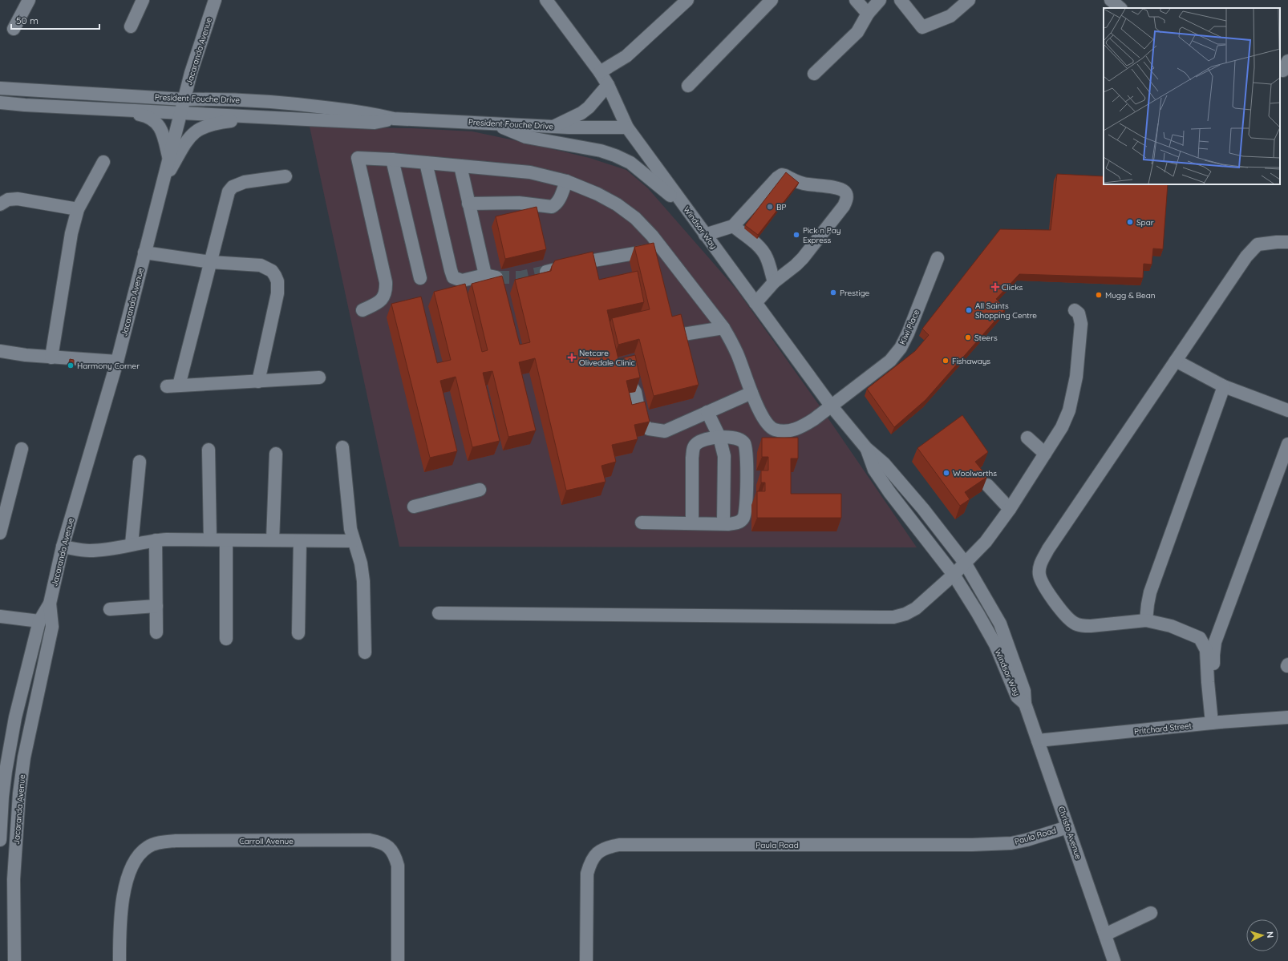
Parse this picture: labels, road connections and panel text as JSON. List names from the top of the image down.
{
  "streets": {
    "street": [
      "Jacaranda Avenue",
      "President Fouche Drive",
      "Windsor Way",
      "Kiwi Place",
      "Pritchard Street",
      "Christo Avenue",
      "Paula Road",
      "Carroll Avenue"
    ]
  },
  "crossings": [
    ["Jacaranda Avenue", "President Fouche Drive"],
    ["President Fouche Drive", "Windsor Way"],
    ["Windsor Way", "Kiwi Place"],
    ["Windsor Way", "Christo Avenue"],
    ["Pritchard Street", "Christo Avenue"],
    ["Christo Avenue", "Paula Road"]
  ],
  "places": {
    "other": [
      "BP",
      "Spar",
      "Pick n Pay Express",
      "Prestige",
      "Mugg & Bean",
      "All Saints Shopping Centre",
      "Steers",
      "Fishaways",
      "Harmony Corner",
      "Woolworths"
    ],
    "health": ["Clicks", "Netcare Olivedale Clinic"]
  },
  "scale_bar": "50 m",
  "north": "right"
}
